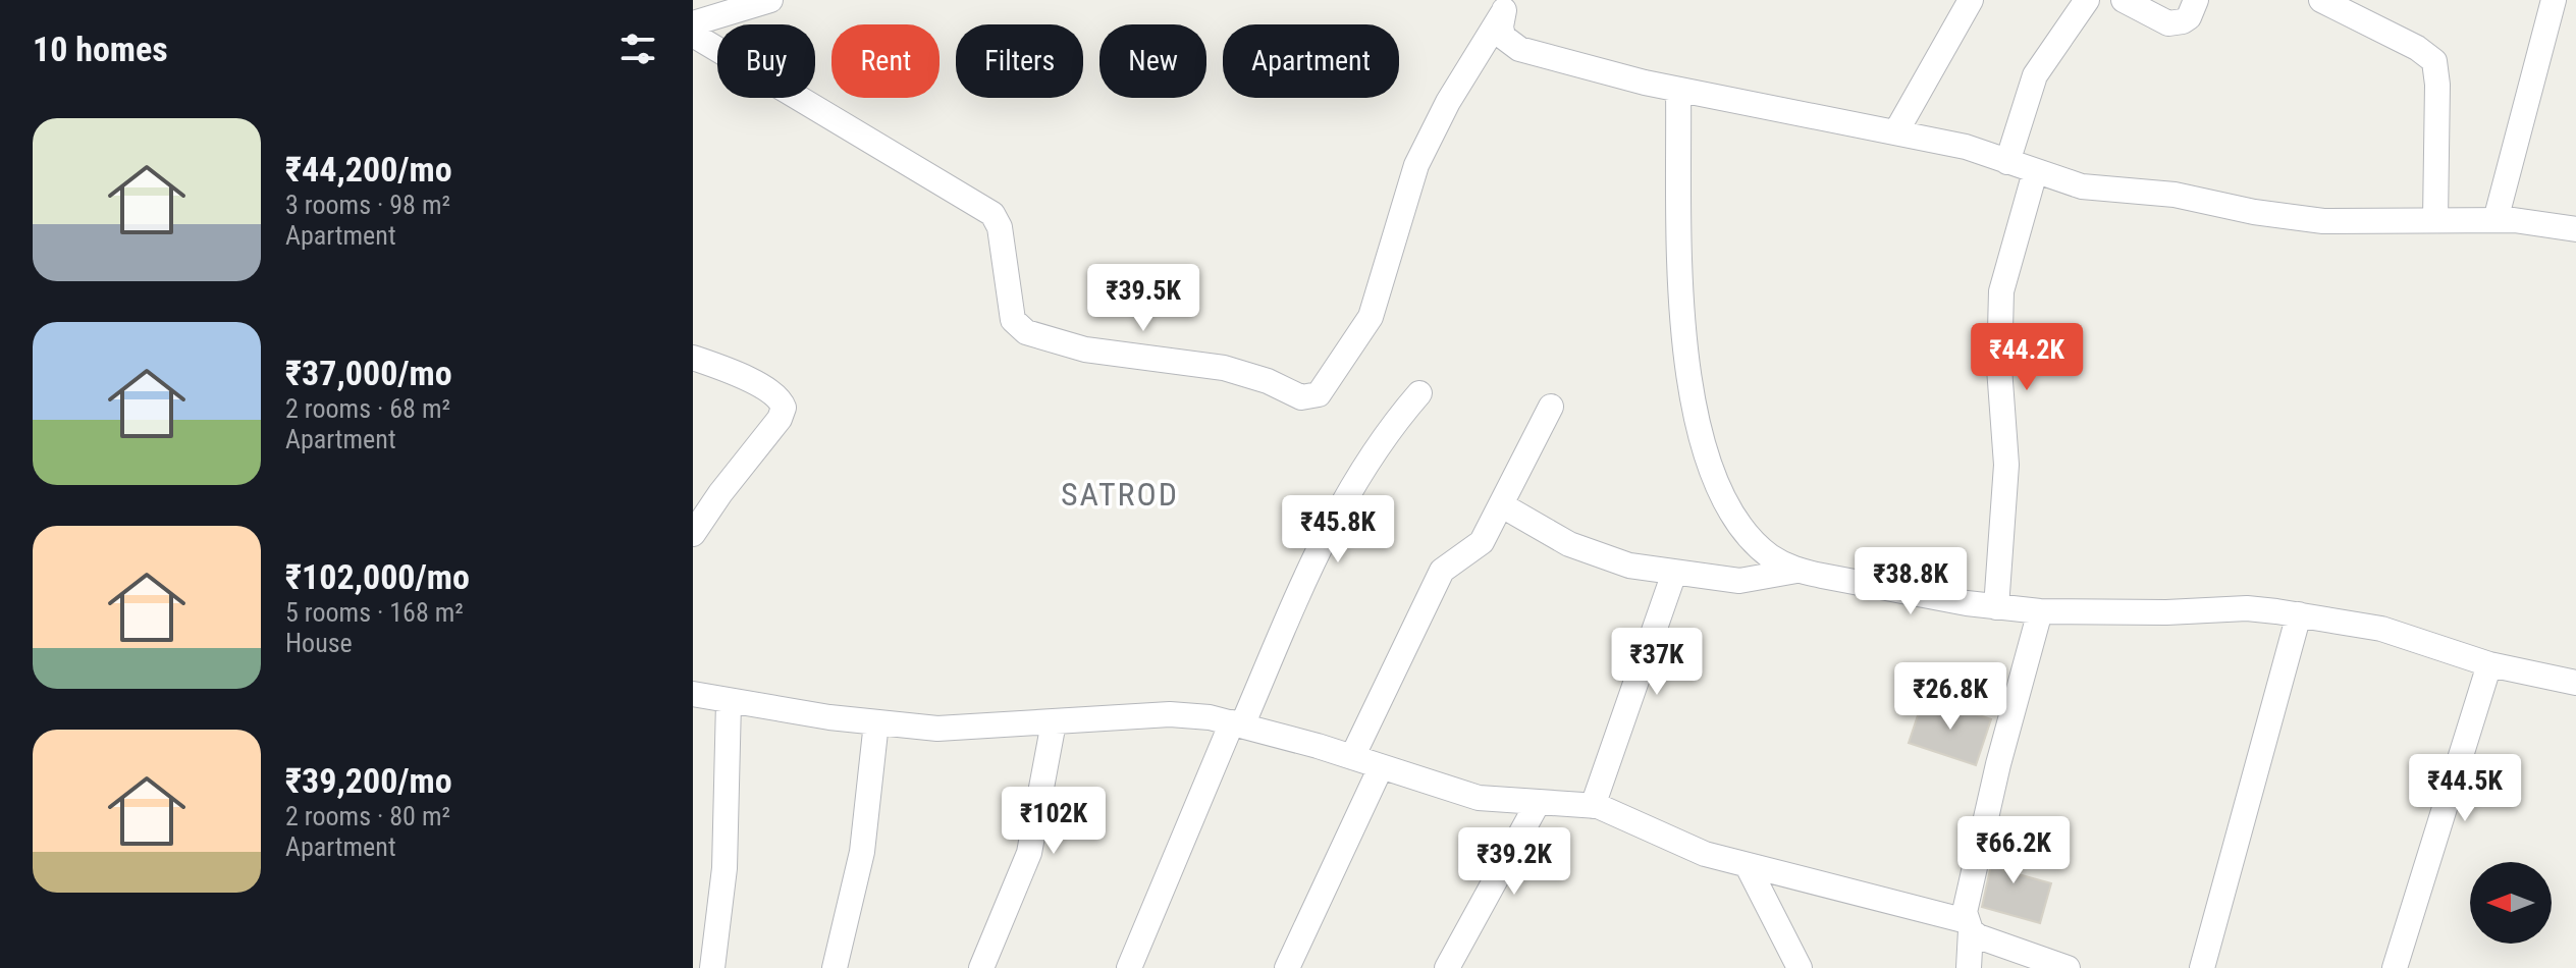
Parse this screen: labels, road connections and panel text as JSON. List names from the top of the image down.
{
  "districts": ["SATROD"],
  "north": "left",
  "page": {
    "heading": "10 homes",
    "chip": [
      "Buy",
      "Rent",
      "Filters",
      "New",
      "Apartment"
    ],
    "list": [
      {
        "name": "₹44,200/mo",
        "note": "3 rooms · 98 m² · Apartment"
      },
      {
        "name": "₹37,000/mo",
        "note": "2 rooms · 68 m² · Apartment"
      },
      {
        "name": "₹102,000/mo",
        "note": "5 rooms · 168 m² · House"
      },
      {
        "name": "₹39,200/mo",
        "note": "2 rooms · 80 m² · Apartment"
      }
    ],
    "price": [
      "₹39.5K",
      "₹44.2K",
      "₹45.8K",
      "₹38.8K",
      "₹37K",
      "₹26.8K",
      "₹44.5K",
      "₹102K",
      "₹66.2K",
      "₹39.2K"
    ]
  }
}
